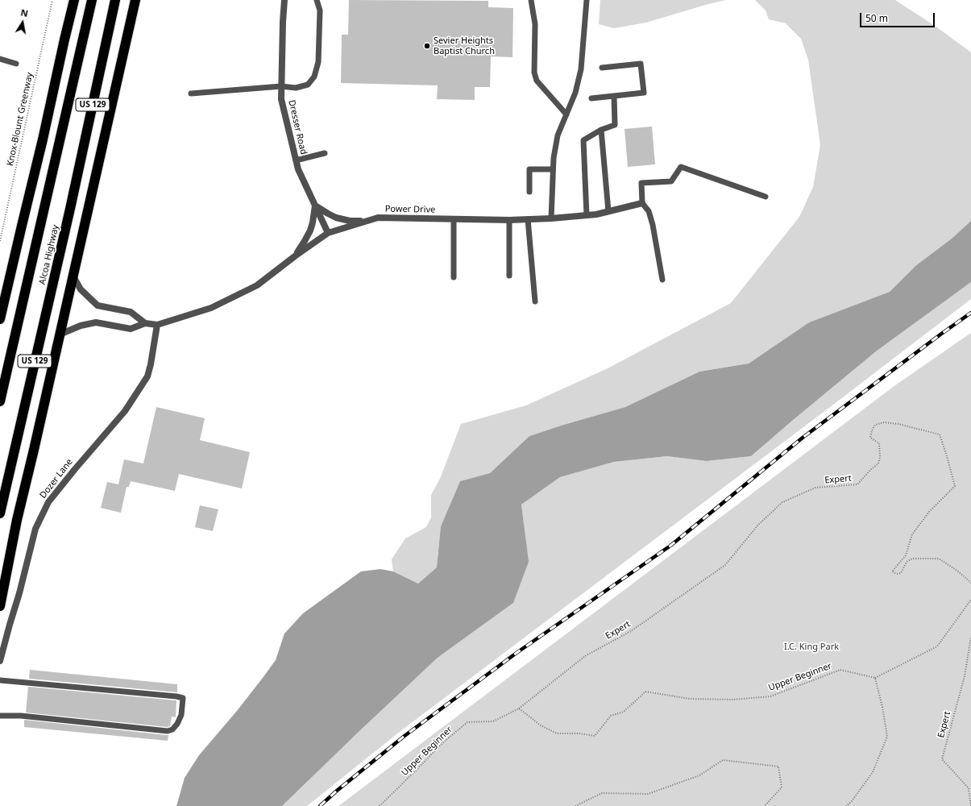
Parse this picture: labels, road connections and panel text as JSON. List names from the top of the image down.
{
  "streets": {
    "highway": ["US 129", "Alcoa Highway"],
    "street": ["Dresser Road", "Power Drive", "Dozer Lane"],
    "path": ["Knox-Blount Greenway", "Expert", "Upper Beginner"]
  },
  "crossings": [
    ["Dresser Road", "Power Drive"],
    ["Power Drive", "Dozer Lane"],
    ["Expert", "Upper Beginner"]
  ],
  "parks": ["I.C. King Park"],
  "places": ["Sevier Heights Baptist Church"],
  "scale_bar": "50 m",
  "north": "top"
}
